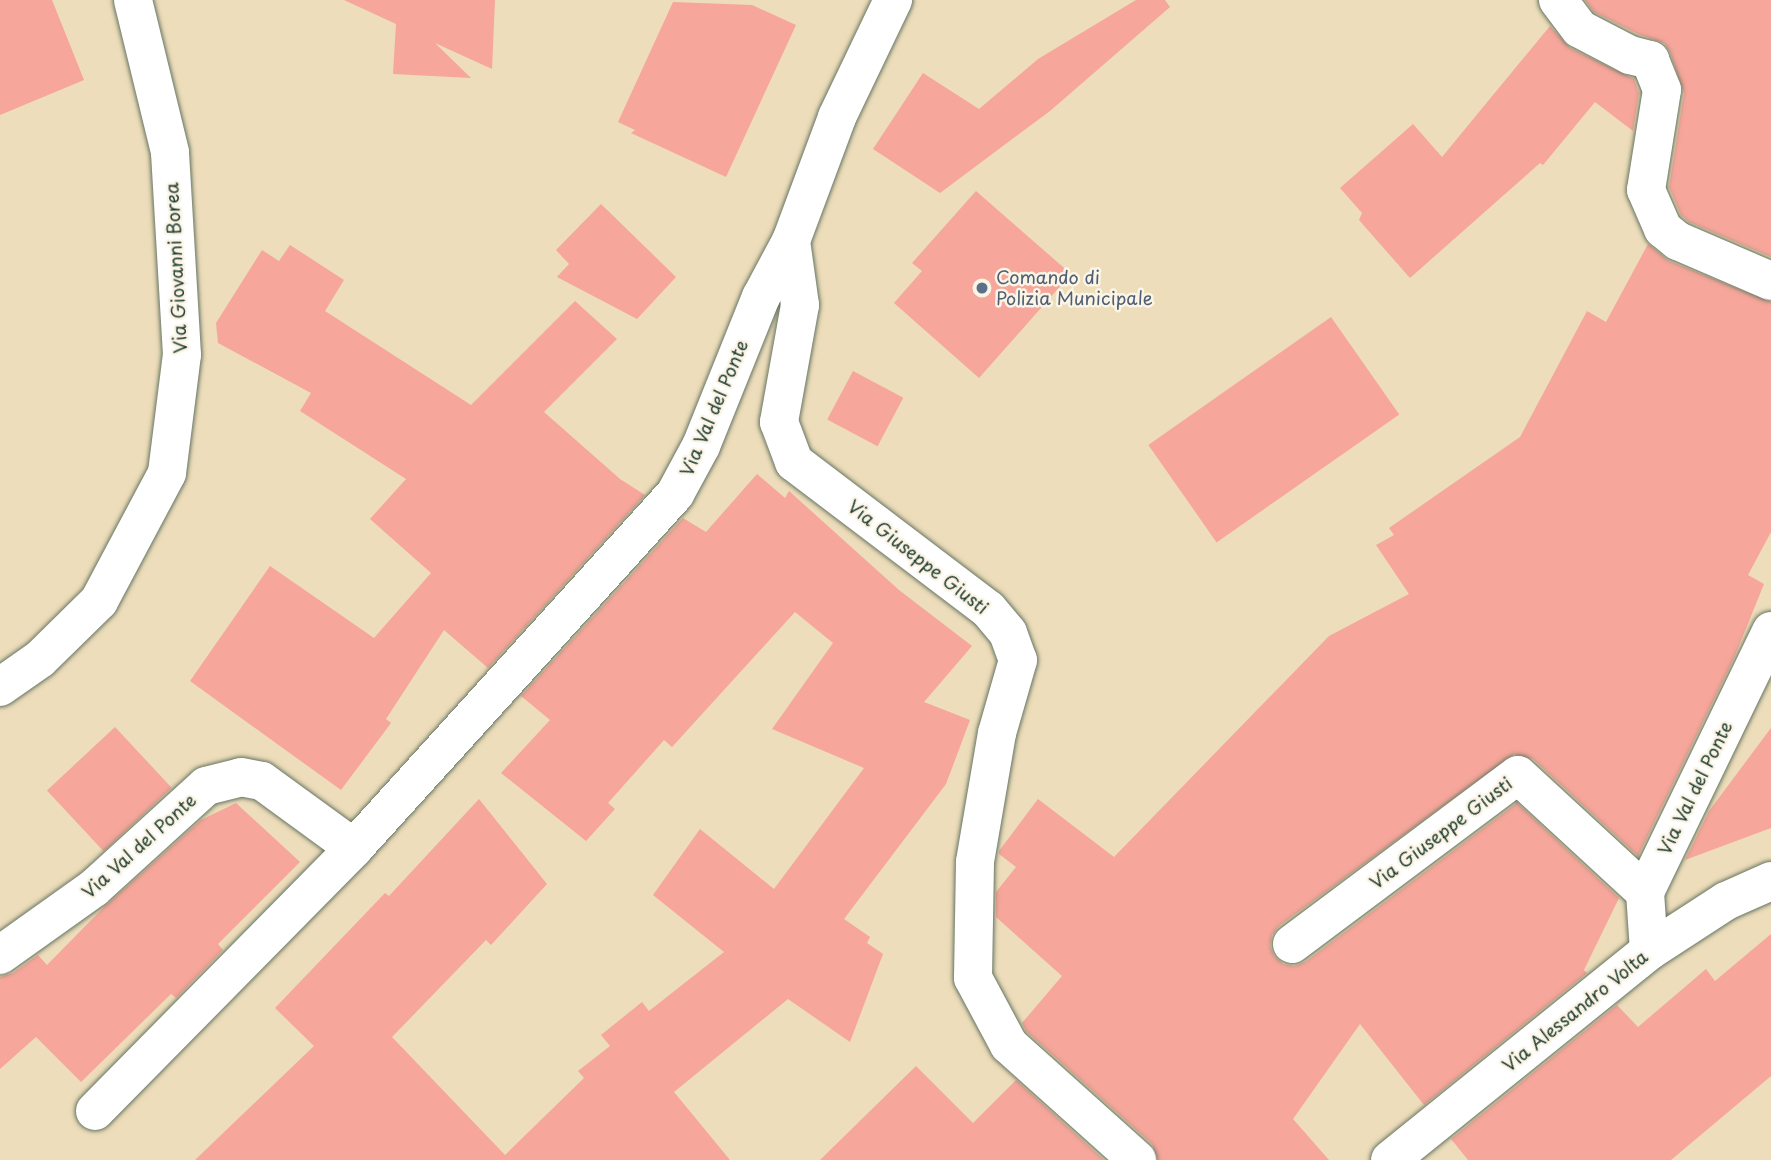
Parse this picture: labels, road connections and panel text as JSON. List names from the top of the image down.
{
  "streets": {
    "street": [
      "Via Giovanni Borea",
      "Via Val del Ponte",
      "Via Giuseppe Giusti",
      "Via Alessandro Volta"
    ]
  },
  "crossings": [
    ["Via Val del Ponte", "Via Giuseppe Giusti"],
    ["Via Val del Ponte", "Via Alessandro Volta"]
  ],
  "places": ["Comando di Polizia Municipale"]
}
